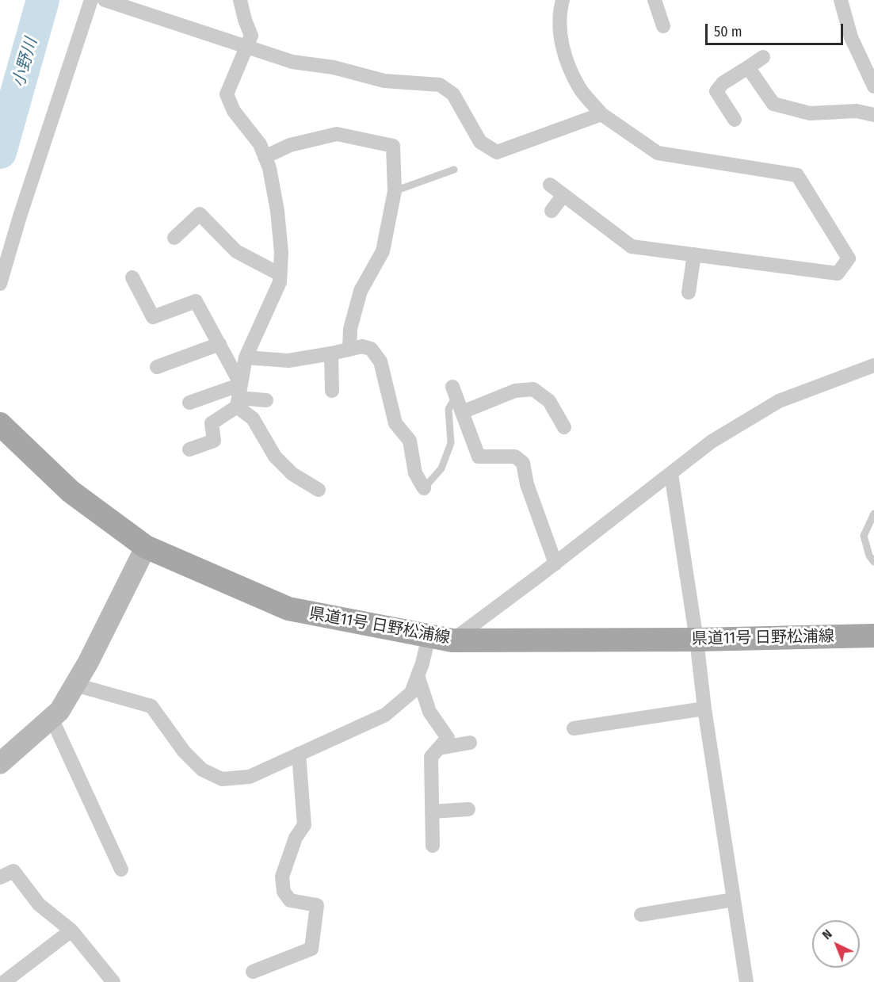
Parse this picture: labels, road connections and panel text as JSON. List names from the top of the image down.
{
  "streets": {
    "main road": ["県道11号 日野松浦線"]
  },
  "water": ["小野川"],
  "scale_bar": "50 m",
  "north": "top left"
}
